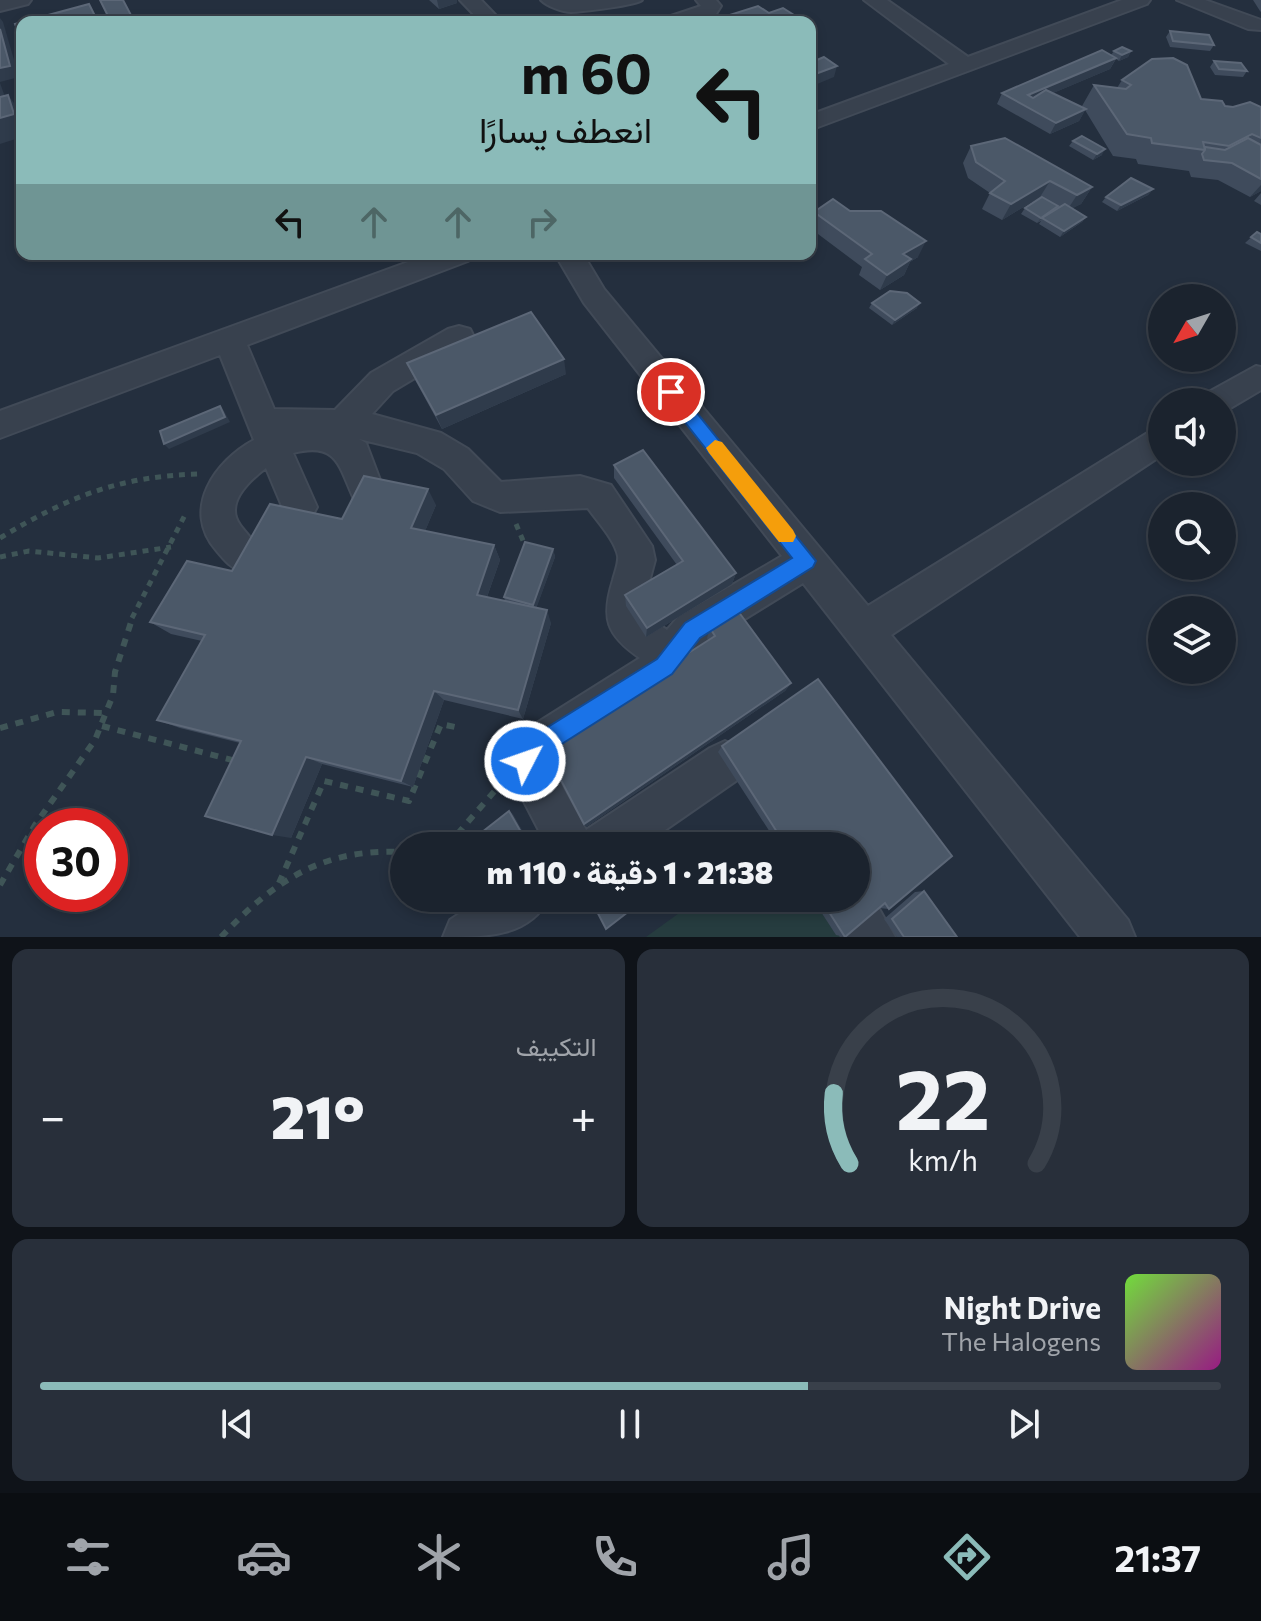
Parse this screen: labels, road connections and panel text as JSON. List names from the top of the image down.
{
  "north": "bottom left",
  "page": {
    "turn": ["60 m", "انعطف يسارًا"],
    "limit": "30",
    "trip": "21:38 · 1 دقيقة · 110 m",
    "tile": "التكييف",
    "heat": ["−", "21°", "+"],
    "song": ["Night Drive", "The Halogens"],
    "tabs": "21:37",
    "gauge": ["22", "km/h"]
  }
}
